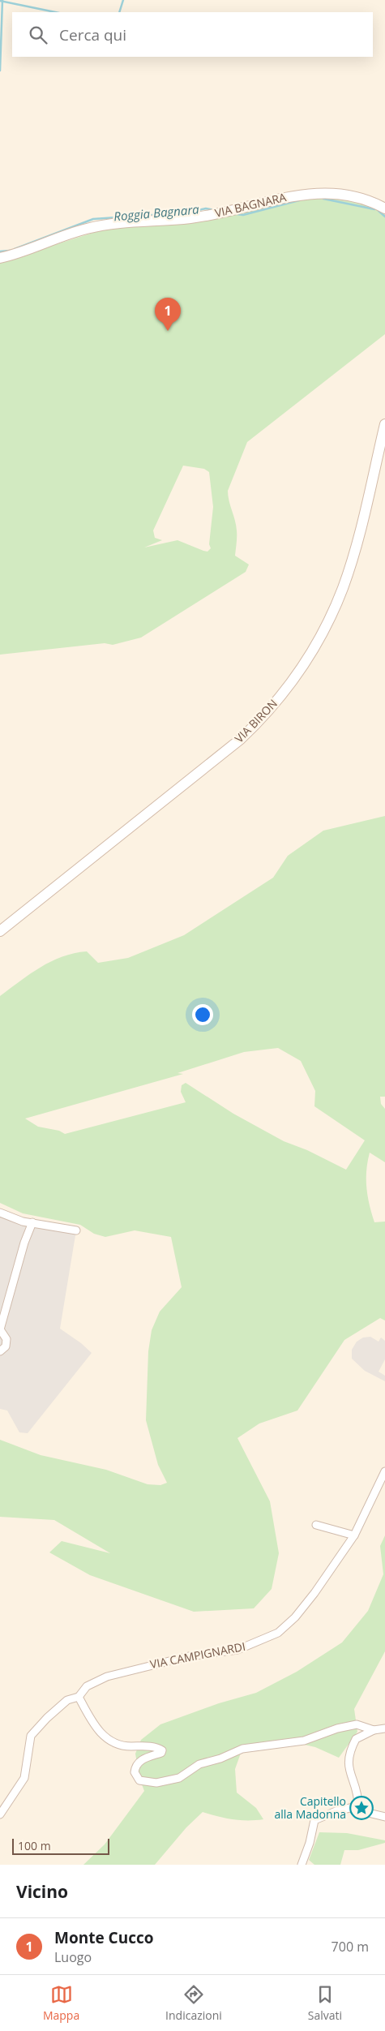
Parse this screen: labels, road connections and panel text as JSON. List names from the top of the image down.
{
  "streets": {
    "street": ["VIA BAGNARA", "VIA BIRON", "VIA CAMPIGNARDI"]
  },
  "water": ["Roggia Bagnara"],
  "places": {
    "place": ["Capitello alla Madonna"]
  },
  "scale_bar": "100 m",
  "page": {
    "search": "Cerca qui",
    "pins": "1",
    "scale": "100 m",
    "heading": "Vicino",
    "list": [
      {
        "mark": "1",
        "name": "Monte Cucco",
        "note": "Luogo",
        "value": "700 m"
      }
    ],
    "nav": ["Mappa", "Indicazioni", "Salvati"]
  }
}
